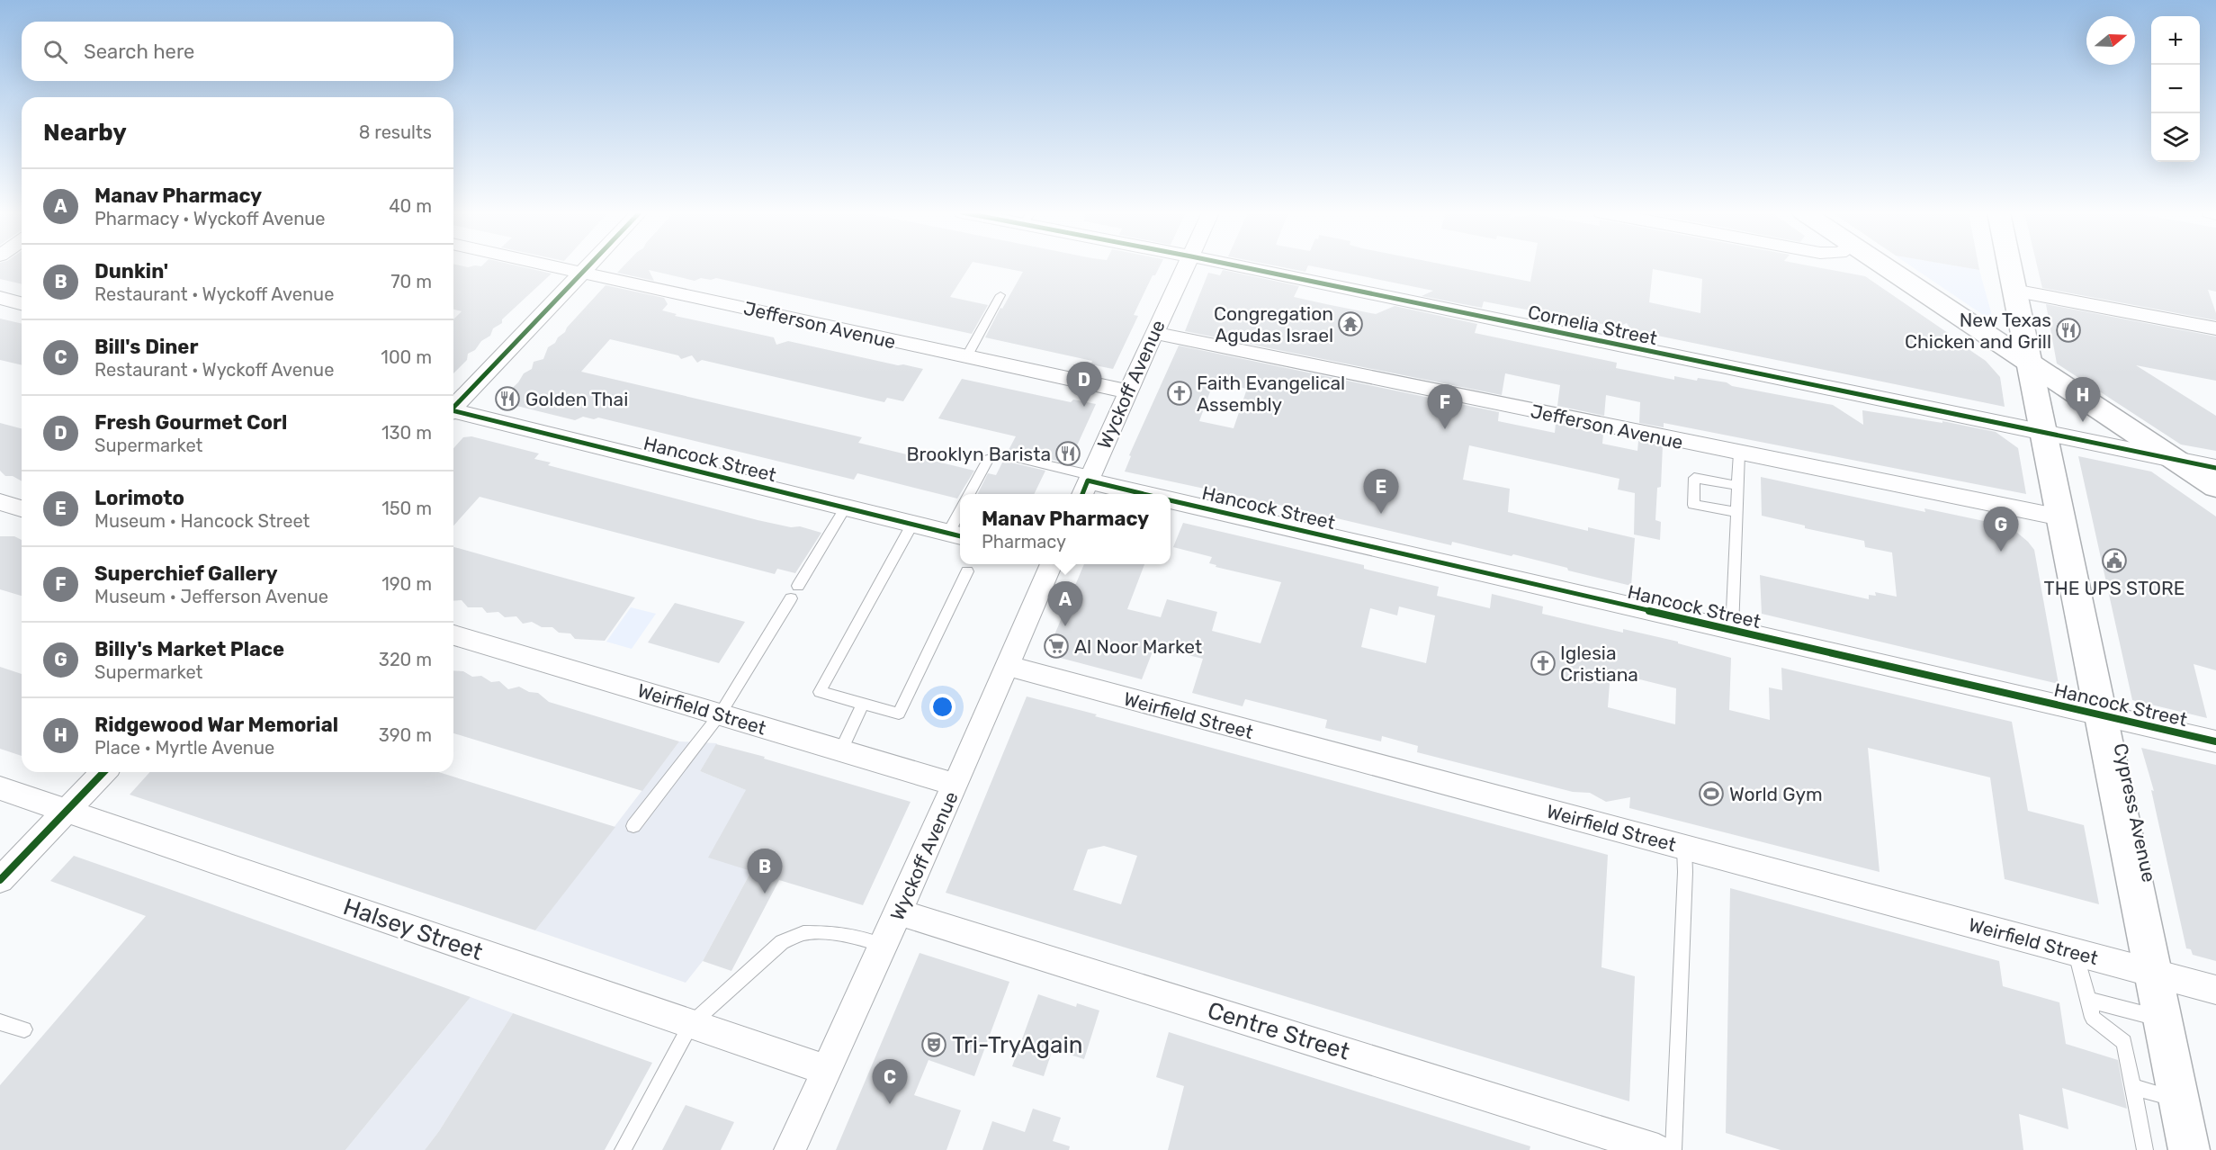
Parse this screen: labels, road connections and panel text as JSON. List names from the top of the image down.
{
  "streets": {
    "main road": ["Cypress Avenue"],
    "street": [
      "Jefferson Avenue",
      "Cornelia Street",
      "Wyckoff Avenue",
      "Hancock Street",
      "Weirfield Street",
      "Halsey Street",
      "Centre Street"
    ]
  },
  "crossings": [
    ["Jefferson Avenue", "Wyckoff Avenue"],
    ["Jefferson Avenue", "Cypress Avenue"],
    ["Cornelia Street", "Cypress Avenue"],
    ["Wyckoff Avenue", "Hancock Street"],
    ["Wyckoff Avenue", "Weirfield Street"],
    ["Wyckoff Avenue", "Halsey Street"],
    ["Wyckoff Avenue", "Centre Street"],
    ["Hancock Street", "Cypress Avenue"],
    ["Weirfield Street", "Cypress Avenue"]
  ],
  "places": {
    "temple": ["Congregation Agudas Israel"],
    "restaurant": ["New Texas Chicken and Grill", "Golden Thai", "Brooklyn Barista"],
    "church": ["Faith Evangelical Assembly", "Iglesia Cristiana"],
    "public building": ["THE UPS STORE"],
    "supermarket": ["Al Noor Market"],
    "sports": ["World Gym"],
    "theatre": ["Tri-TryAgain"]
  },
  "north": "right",
  "page": {
    "map_buttons": ["+", "−"],
    "search": "Search here",
    "heading": ["Nearby", "8 results"],
    "list": [
      {
        "mark": "A",
        "name": "Manav Pharmacy",
        "note": "Pharmacy · Wyckoff Avenue",
        "value": "40 m"
      },
      {
        "mark": "B",
        "name": "Dunkin'",
        "note": "Restaurant · Wyckoff Avenue",
        "value": "70 m"
      },
      {
        "mark": "C",
        "name": "Bill's Diner",
        "note": "Restaurant · Wyckoff Avenue",
        "value": "100 m"
      },
      {
        "mark": "D",
        "name": "Fresh Gourmet Corl",
        "note": "Supermarket",
        "value": "130 m"
      },
      {
        "mark": "E",
        "name": "Lorimoto",
        "note": "Museum · Hancock Street",
        "value": "150 m"
      },
      {
        "mark": "F",
        "name": "Superchief Gallery",
        "note": "Museum · Jefferson Avenue",
        "value": "190 m"
      },
      {
        "mark": "G",
        "name": "Billy's Market Place",
        "note": "Supermarket",
        "value": "320 m"
      },
      {
        "mark": "H",
        "name": "Ridgewood War Memorial",
        "note": "Place · Myrtle Avenue",
        "value": "390 m"
      }
    ],
    "pins": [
      "D",
      "H",
      "F",
      "E",
      "G",
      "A",
      "B",
      "C"
    ],
    "popup": ["Manav Pharmacy", "Pharmacy"]
  }
}
